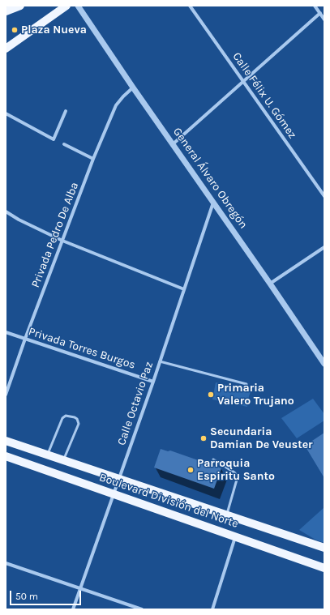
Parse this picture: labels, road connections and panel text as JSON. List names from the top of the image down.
{
  "streets": {
    "main road": ["Boulevard División del Norte"],
    "street": [
      "Calle Félix U. Gómez",
      "General Álvaro Obregón",
      "Privada Pedro De Alba",
      "Privada Torres Burgos",
      "Calle Octavio Paz"
    ]
  },
  "crossings": [
    ["General Álvaro Obregón", "Privada Pedro De Alba"],
    ["General Álvaro Obregón", "Calle Octavio Paz"],
    ["Privada Pedro De Alba", "Privada Torres Burgos"],
    ["Privada Torres Burgos", "Calle Octavio Paz"],
    ["Calle Octavio Paz", "Boulevard División del Norte"]
  ],
  "places": [
    "Plaza Nueva",
    "Primaria Valero Trujano",
    "Secundaria Damian De Veuster",
    "Parroquia Espiritu Santo"
  ],
  "scale_bar": "50 m"
}
